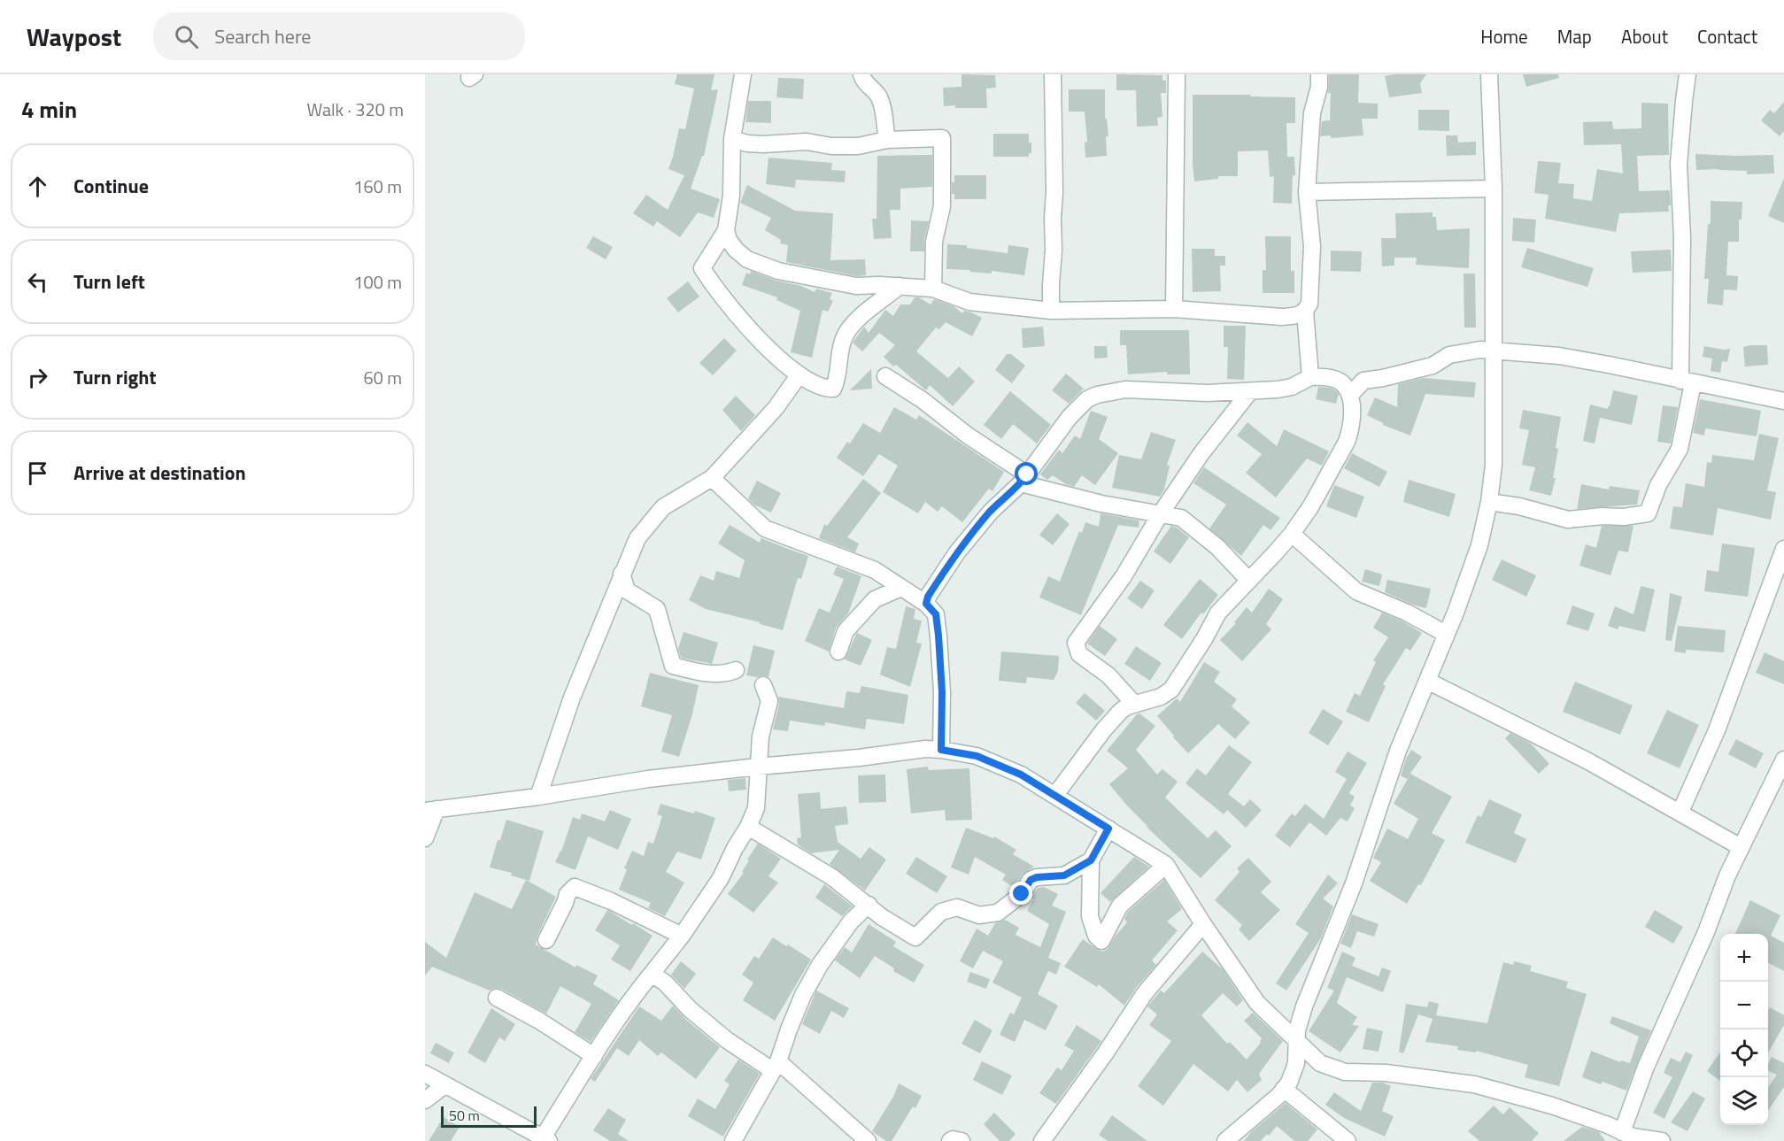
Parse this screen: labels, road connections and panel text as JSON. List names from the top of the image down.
{
  "scale_bar": "50 m",
  "page": {
    "header": "Waypost",
    "search": "Search here",
    "nav": [
      "Home",
      "Map",
      "About",
      "Contact"
    ],
    "heading": ["4 min", "Walk · 320 m"],
    "list": [
      ["Continue", "160 m"],
      ["Turn left", "100 m"],
      ["Turn right", "60 m"],
      "Arrive at destination"
    ],
    "map_buttons": ["+", "−"],
    "scale": "50 m"
  }
}
